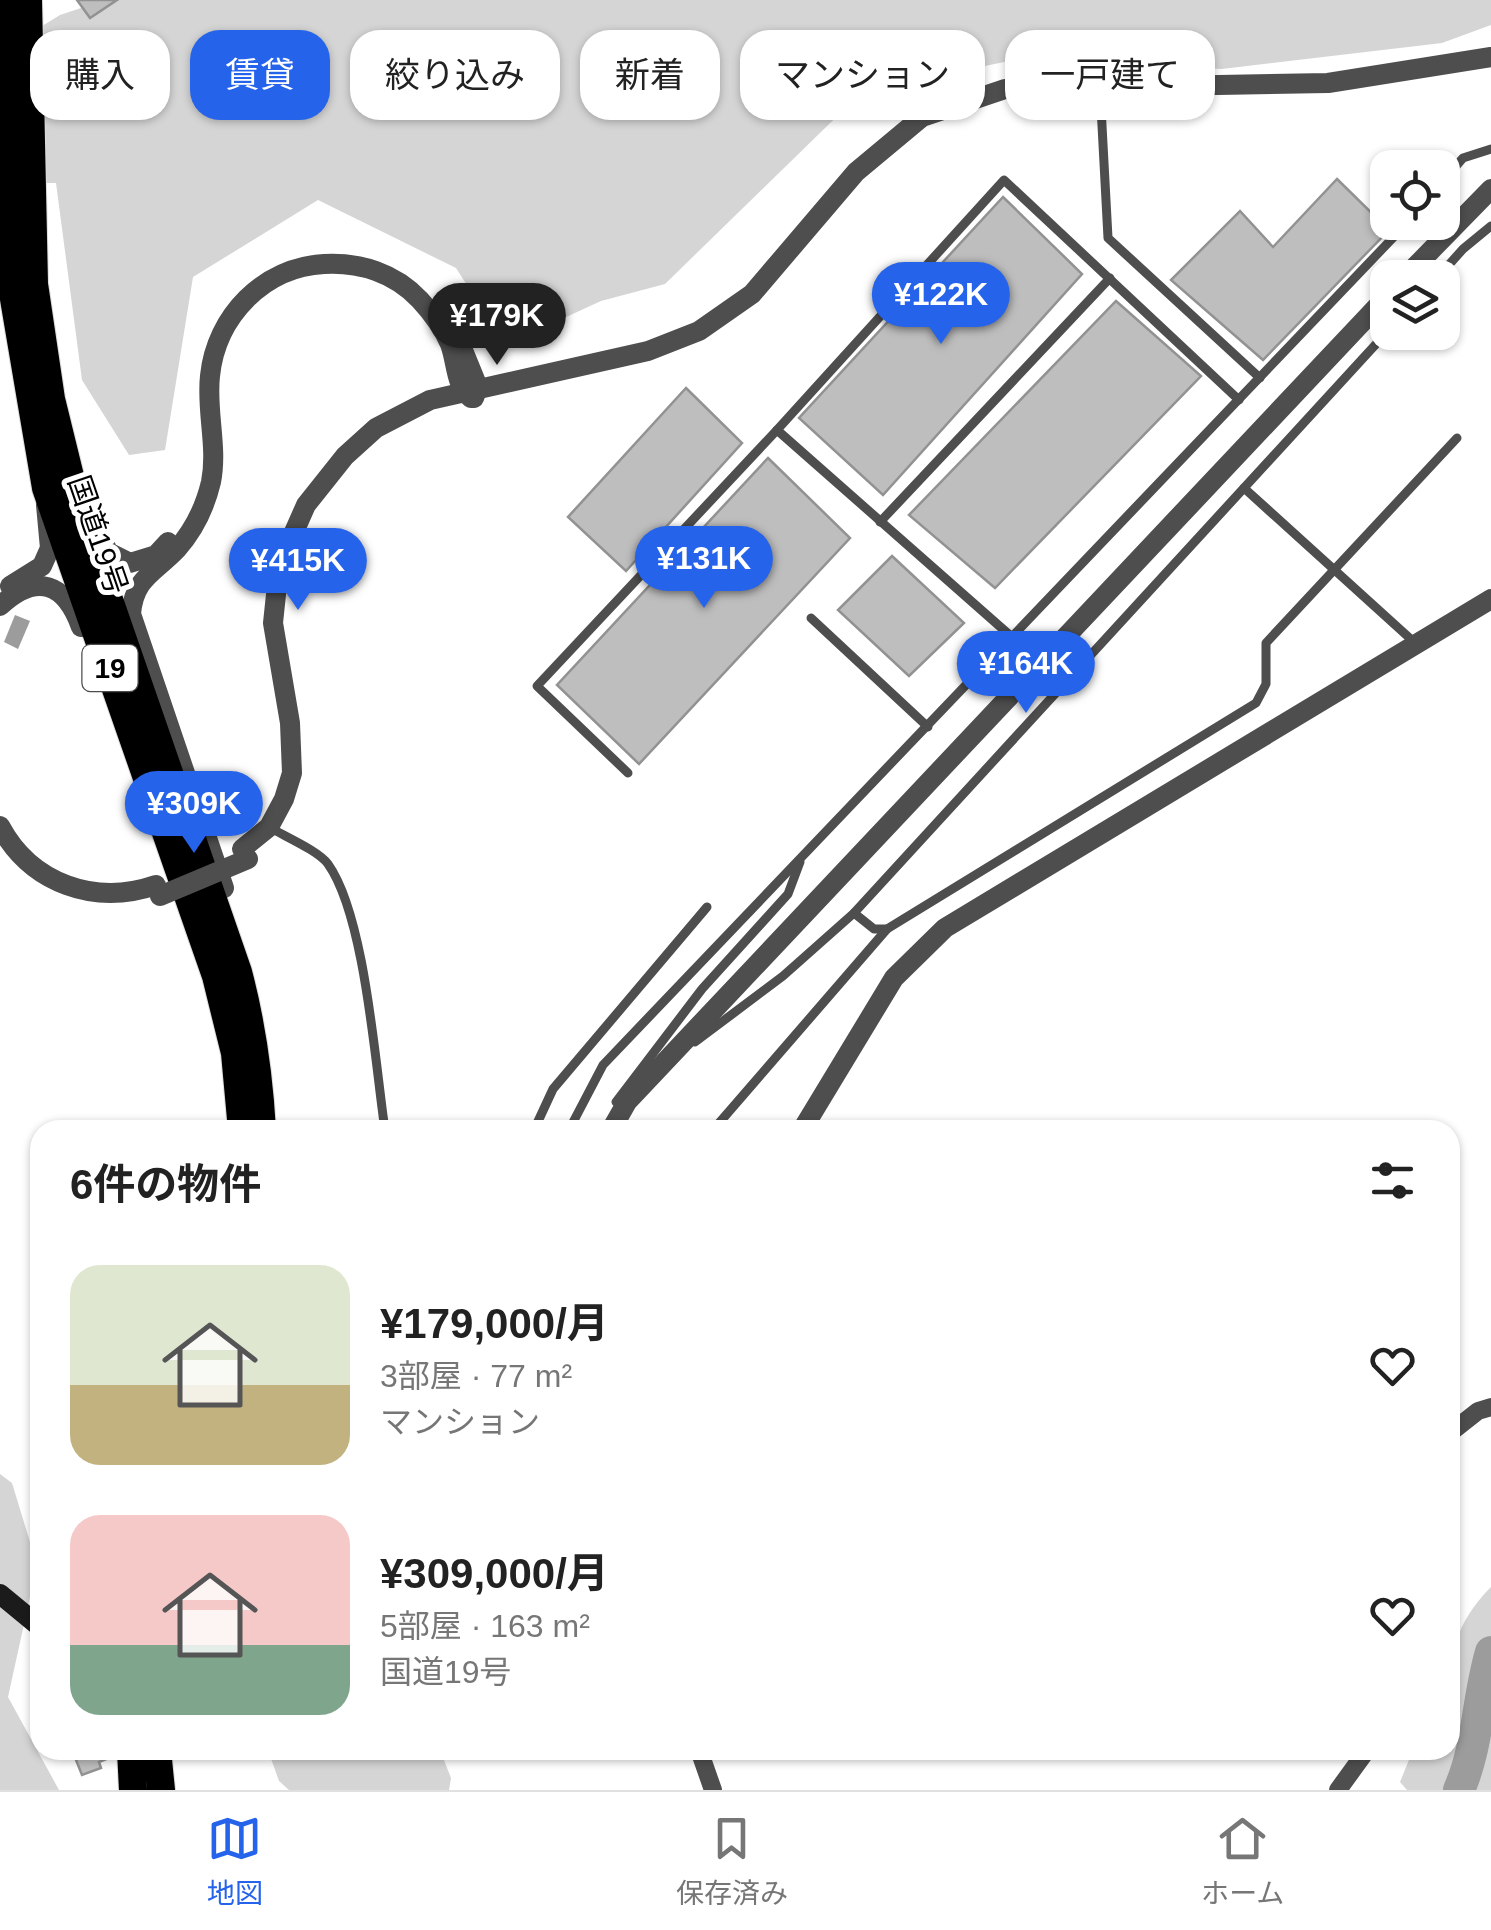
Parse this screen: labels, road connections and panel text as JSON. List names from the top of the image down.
{
  "streets": {
    "highway": ["国道19号", "19"]
  },
  "page": {
    "chip": [
      "購入",
      "賃貸",
      "絞り込み",
      "新着",
      "マンション",
      "一戸建て"
    ],
    "price": [
      "¥122K",
      "¥179K",
      "¥131K",
      "¥415K",
      "¥164K",
      "¥309K"
    ],
    "heading": "6件の物件",
    "list": [
      {
        "name": "¥179,000/月",
        "note": "3部屋 · 77 m² · マンション"
      },
      {
        "name": "¥309,000/月",
        "note": "5部屋 · 163 m² · 国道19号"
      }
    ],
    "tabs": ["地図", "保存済み", "ホーム"]
  }
}
